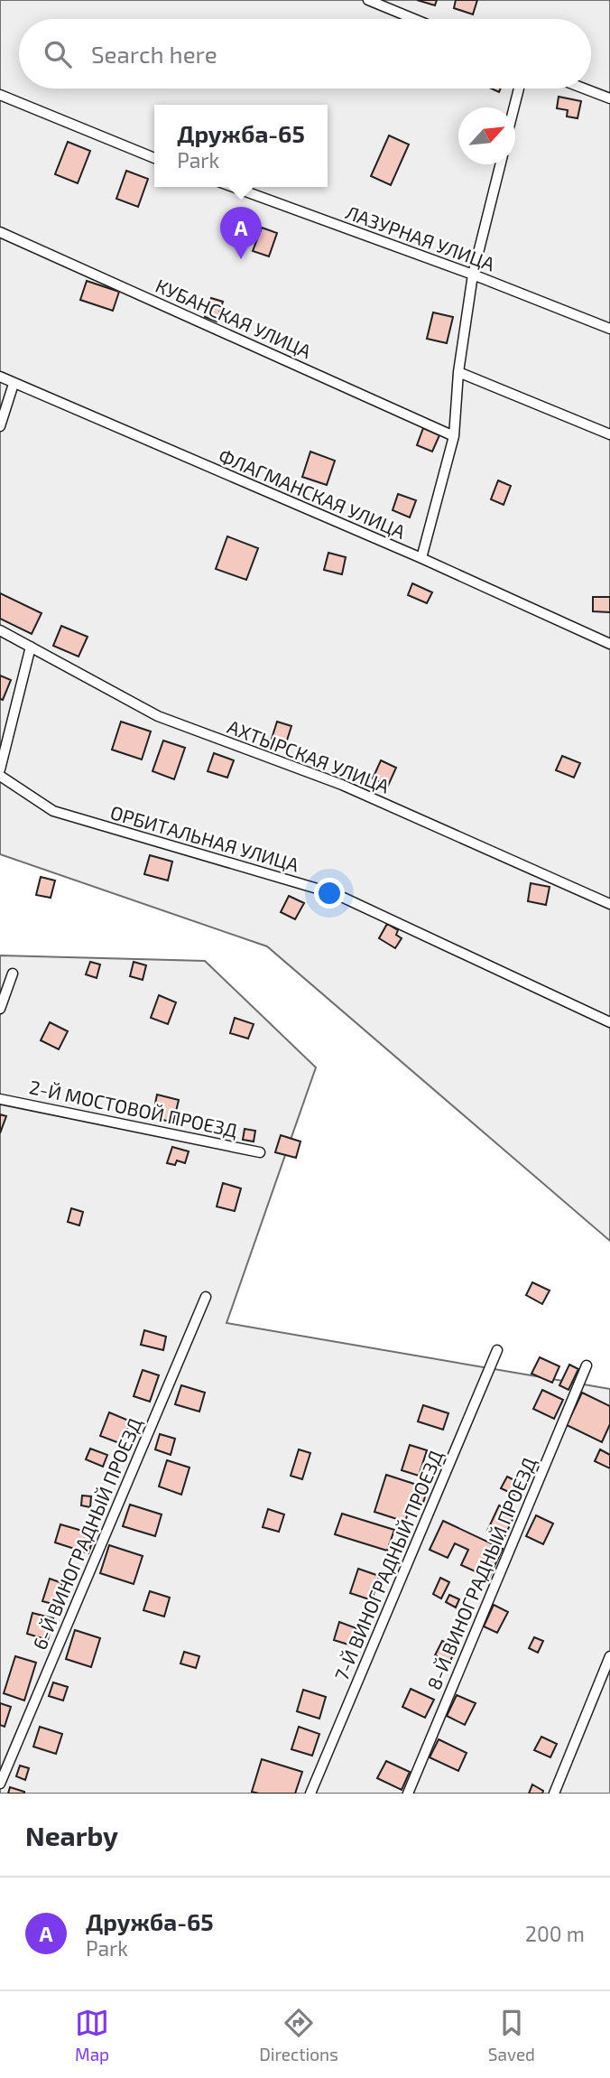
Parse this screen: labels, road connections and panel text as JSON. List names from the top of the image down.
{
  "streets": {
    "lane": [
      "ЛАЗУРНАЯ УЛИЦА",
      "КУБАНСКАЯ УЛИЦА",
      "ФЛАГМАНСКАЯ УЛИЦА",
      "АХТЫРСКАЯ УЛИЦА",
      "ОРБИТАЛЬНАЯ УЛИЦА",
      "2-Й МОСТОВОЙ ПРОЕЗД",
      "6-Й ВИНОГРАДНЫЙ ПРОЕЗД",
      "7-Й ВИНОГРАДНЫЙ ПРОЕЗД",
      "8-Й ВИНОГРАДНЫЙ ПРОЕЗД"
    ]
  },
  "north": "top right",
  "page": {
    "search": "Search here",
    "popup": ["Дружба-65", "Park"],
    "pins": "A",
    "heading": "Nearby",
    "list": [
      {
        "mark": "A",
        "name": "Дружба-65",
        "note": "Park",
        "value": "200 m"
      }
    ],
    "nav": ["Map", "Directions", "Saved"]
  }
}
